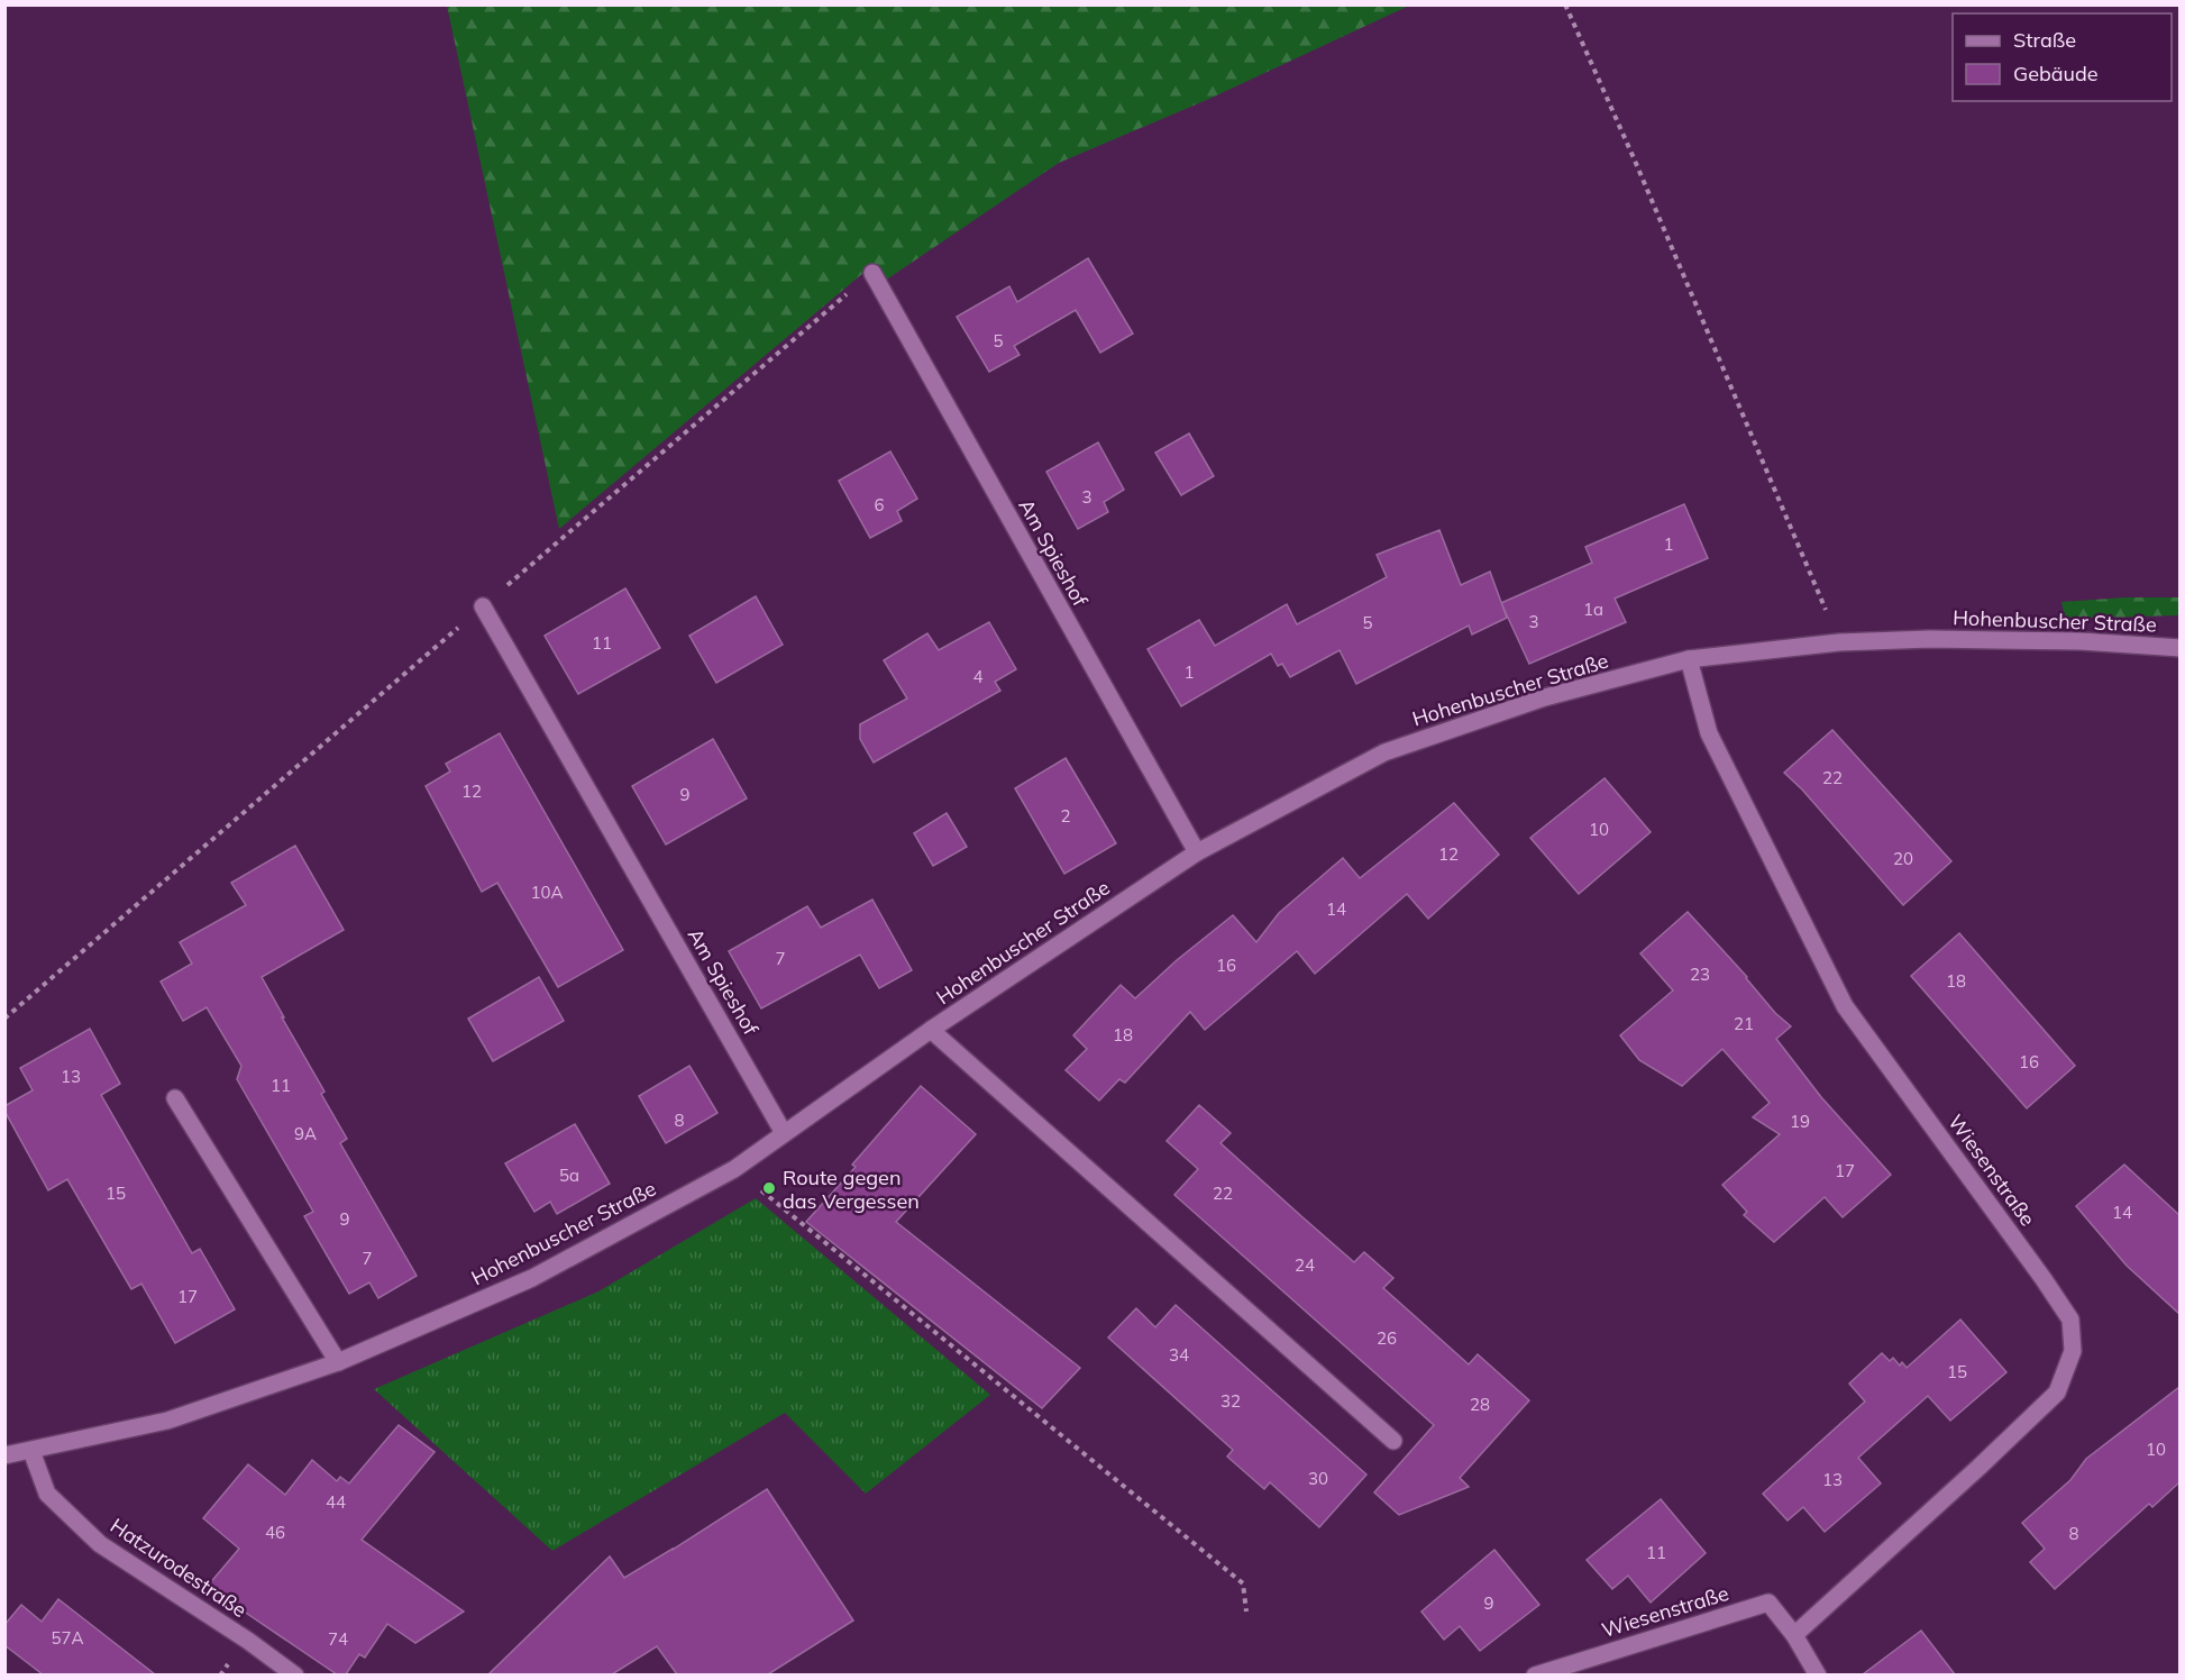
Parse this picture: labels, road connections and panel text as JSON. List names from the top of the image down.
{
  "streets": {
    "street": [
      "Am Spieshof",
      "Hohenbuscher Straße",
      "Wiesenstraße",
      "Hatzurodestraße"
    ]
  },
  "crossings": [
    ["Am Spieshof", "Hohenbuscher Straße"],
    ["Hohenbuscher Straße", "Wiesenstraße"],
    ["Hohenbuscher Straße", "Hatzurodestraße"]
  ],
  "places": ["Route gegen das Vergessen"],
  "house_numbers": [
    "5",
    "3",
    "6",
    "1",
    "1a",
    "3",
    "5",
    "11",
    "1",
    "4",
    "22",
    "12",
    "9",
    "2",
    "10",
    "12",
    "20",
    "10A",
    "14",
    "7",
    "16",
    "23",
    "18",
    "21",
    "18",
    "16",
    "13",
    "11",
    "8",
    "19",
    "9A",
    "17",
    "5a",
    "15",
    "22",
    "14",
    "9",
    "7",
    "24",
    "17",
    "26",
    "34",
    "15",
    "32",
    "28",
    "10",
    "30",
    "13",
    "44",
    "46",
    "8",
    "11",
    "9",
    "57A",
    "74"
  ],
  "legend": ["Straße", "Gebäude"]
}
